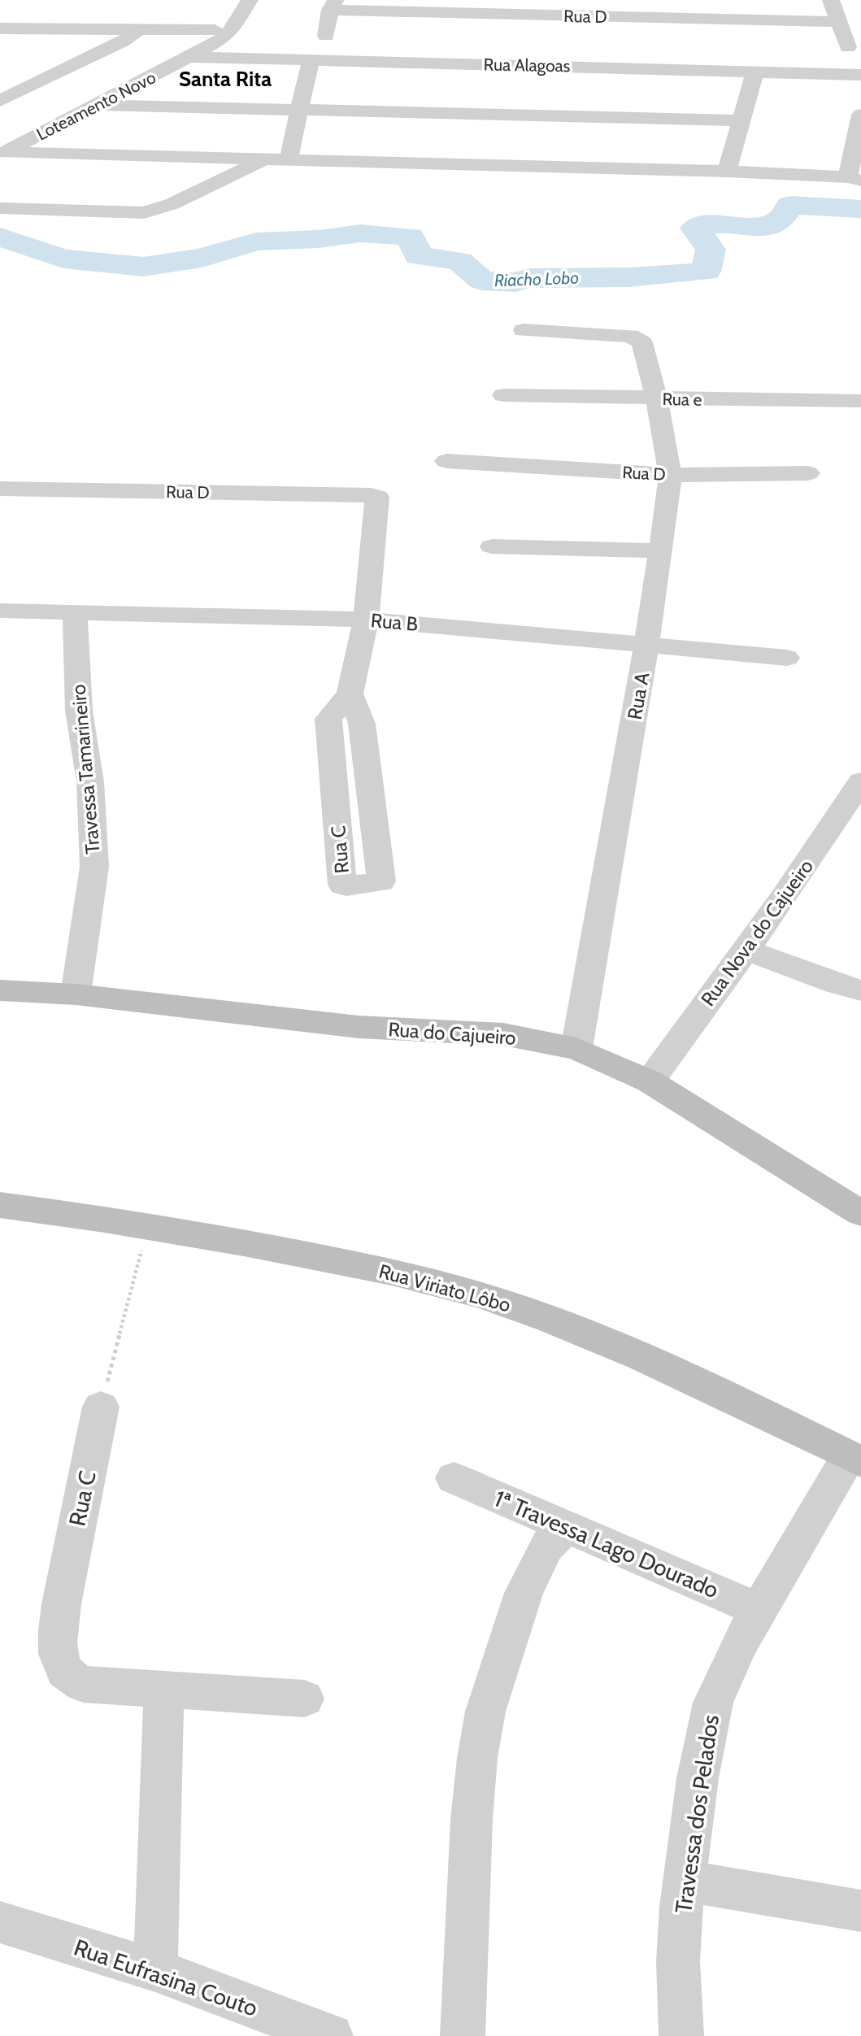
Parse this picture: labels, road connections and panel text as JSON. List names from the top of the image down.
{
  "streets": {
    "street": [
      "Rua D",
      "Rua Alagoas",
      "Loteamento Novo",
      "Rua e",
      "Rua B",
      "Rua A",
      "Travessa Tamarineiro",
      "Rua C",
      "Rua Nova do Cajueiro",
      "Rua do Cajueiro",
      "Rua Viriato Lôbo",
      "1ª Travessa Lago Dourado",
      "Travessa dos Pelados",
      "Rua Eufrasina Couto"
    ]
  },
  "crossings": [
    ["Rua D", "Rua A"],
    ["Rua D", "Rua C"],
    ["Rua Alagoas", "Loteamento Novo"],
    ["Rua e", "Rua A"],
    ["Rua B", "Rua A"],
    ["Rua B", "Travessa Tamarineiro"],
    ["Rua B", "Rua C"],
    ["Rua A", "Rua do Cajueiro"],
    ["Travessa Tamarineiro", "Rua do Cajueiro"],
    ["Rua Nova do Cajueiro", "Rua do Cajueiro"],
    ["Rua Viriato Lôbo", "Travessa dos Pelados"],
    ["1ª Travessa Lago Dourado", "Travessa dos Pelados"]
  ],
  "districts": ["Santa Rita"],
  "water": ["Riacho Lobo"]
}
